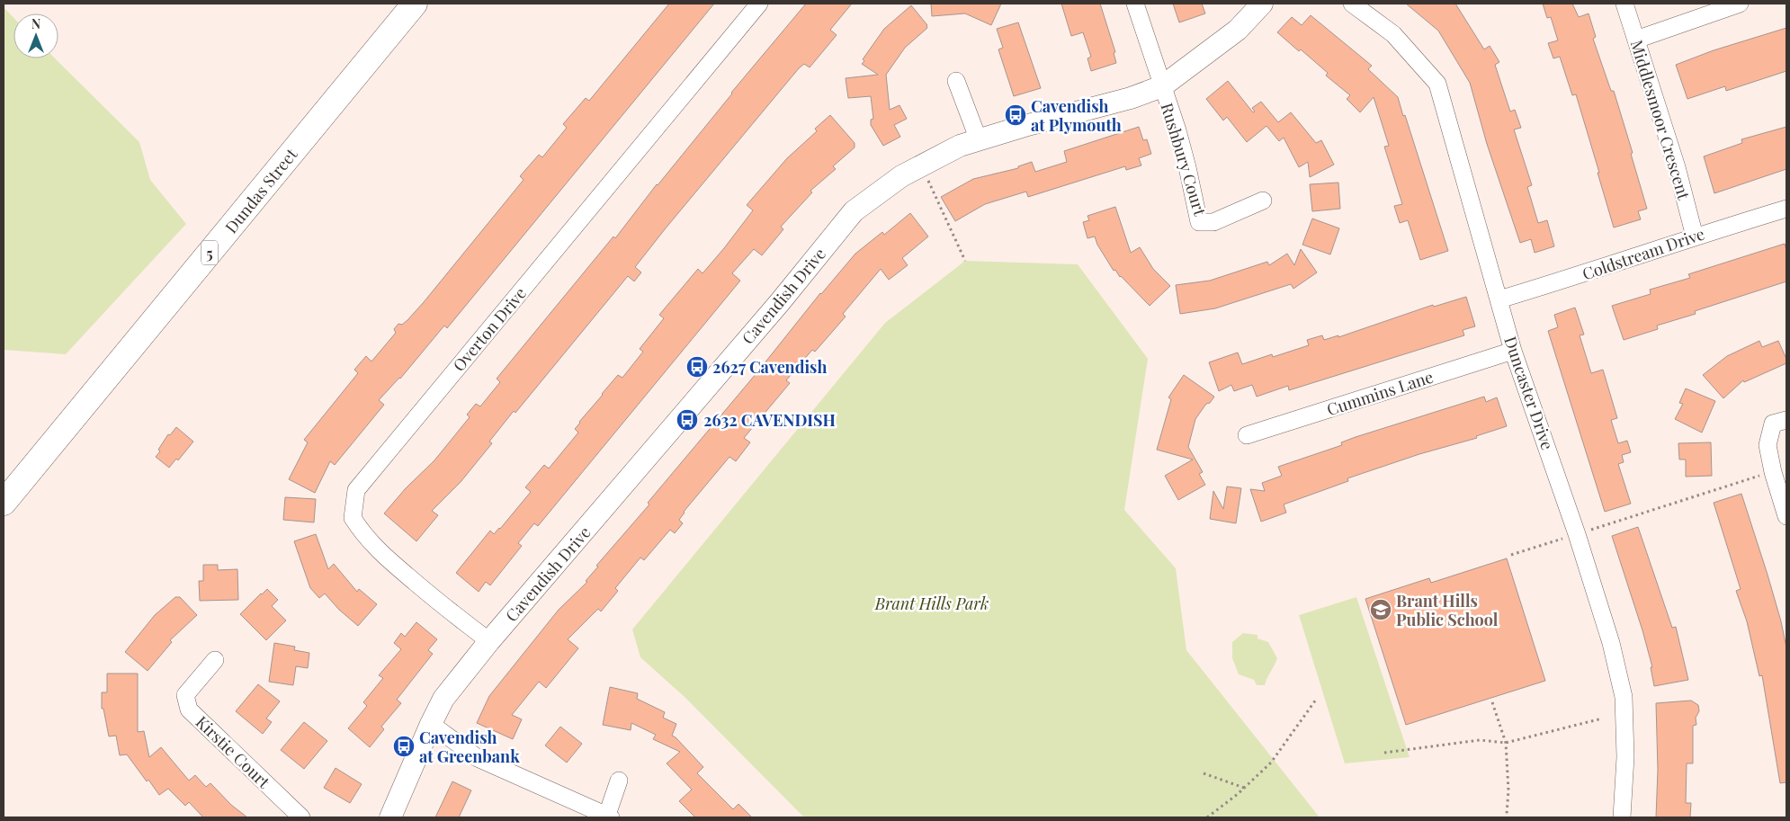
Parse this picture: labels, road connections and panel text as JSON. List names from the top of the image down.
{
  "streets": {
    "main road": ["Dundas Street", "5"],
    "street": [
      "Middlesmoor Crescent",
      "Rushbury Court",
      "Coldstream Drive",
      "Cavendish Drive",
      "Overton Drive",
      "Cummins Lane",
      "Duncaster Drive",
      "Kirstie Court"
    ]
  },
  "crossings": [
    ["Middlesmoor Crescent", "Coldstream Drive"],
    ["Rushbury Court", "Cavendish Drive"],
    ["Coldstream Drive", "Duncaster Drive"],
    ["Cavendish Drive", "Overton Drive"],
    ["Cummins Lane", "Duncaster Drive"]
  ],
  "parks": ["Brant Hills Park"],
  "places": {
    "bus stop": [
      "Cavendish at Plymouth",
      "2627 Cavendish",
      "2632 CAVENDISH",
      "Cavendish at Greenbank"
    ],
    "school or university": ["Brant Hills Public School"]
  },
  "north": "top"
}
